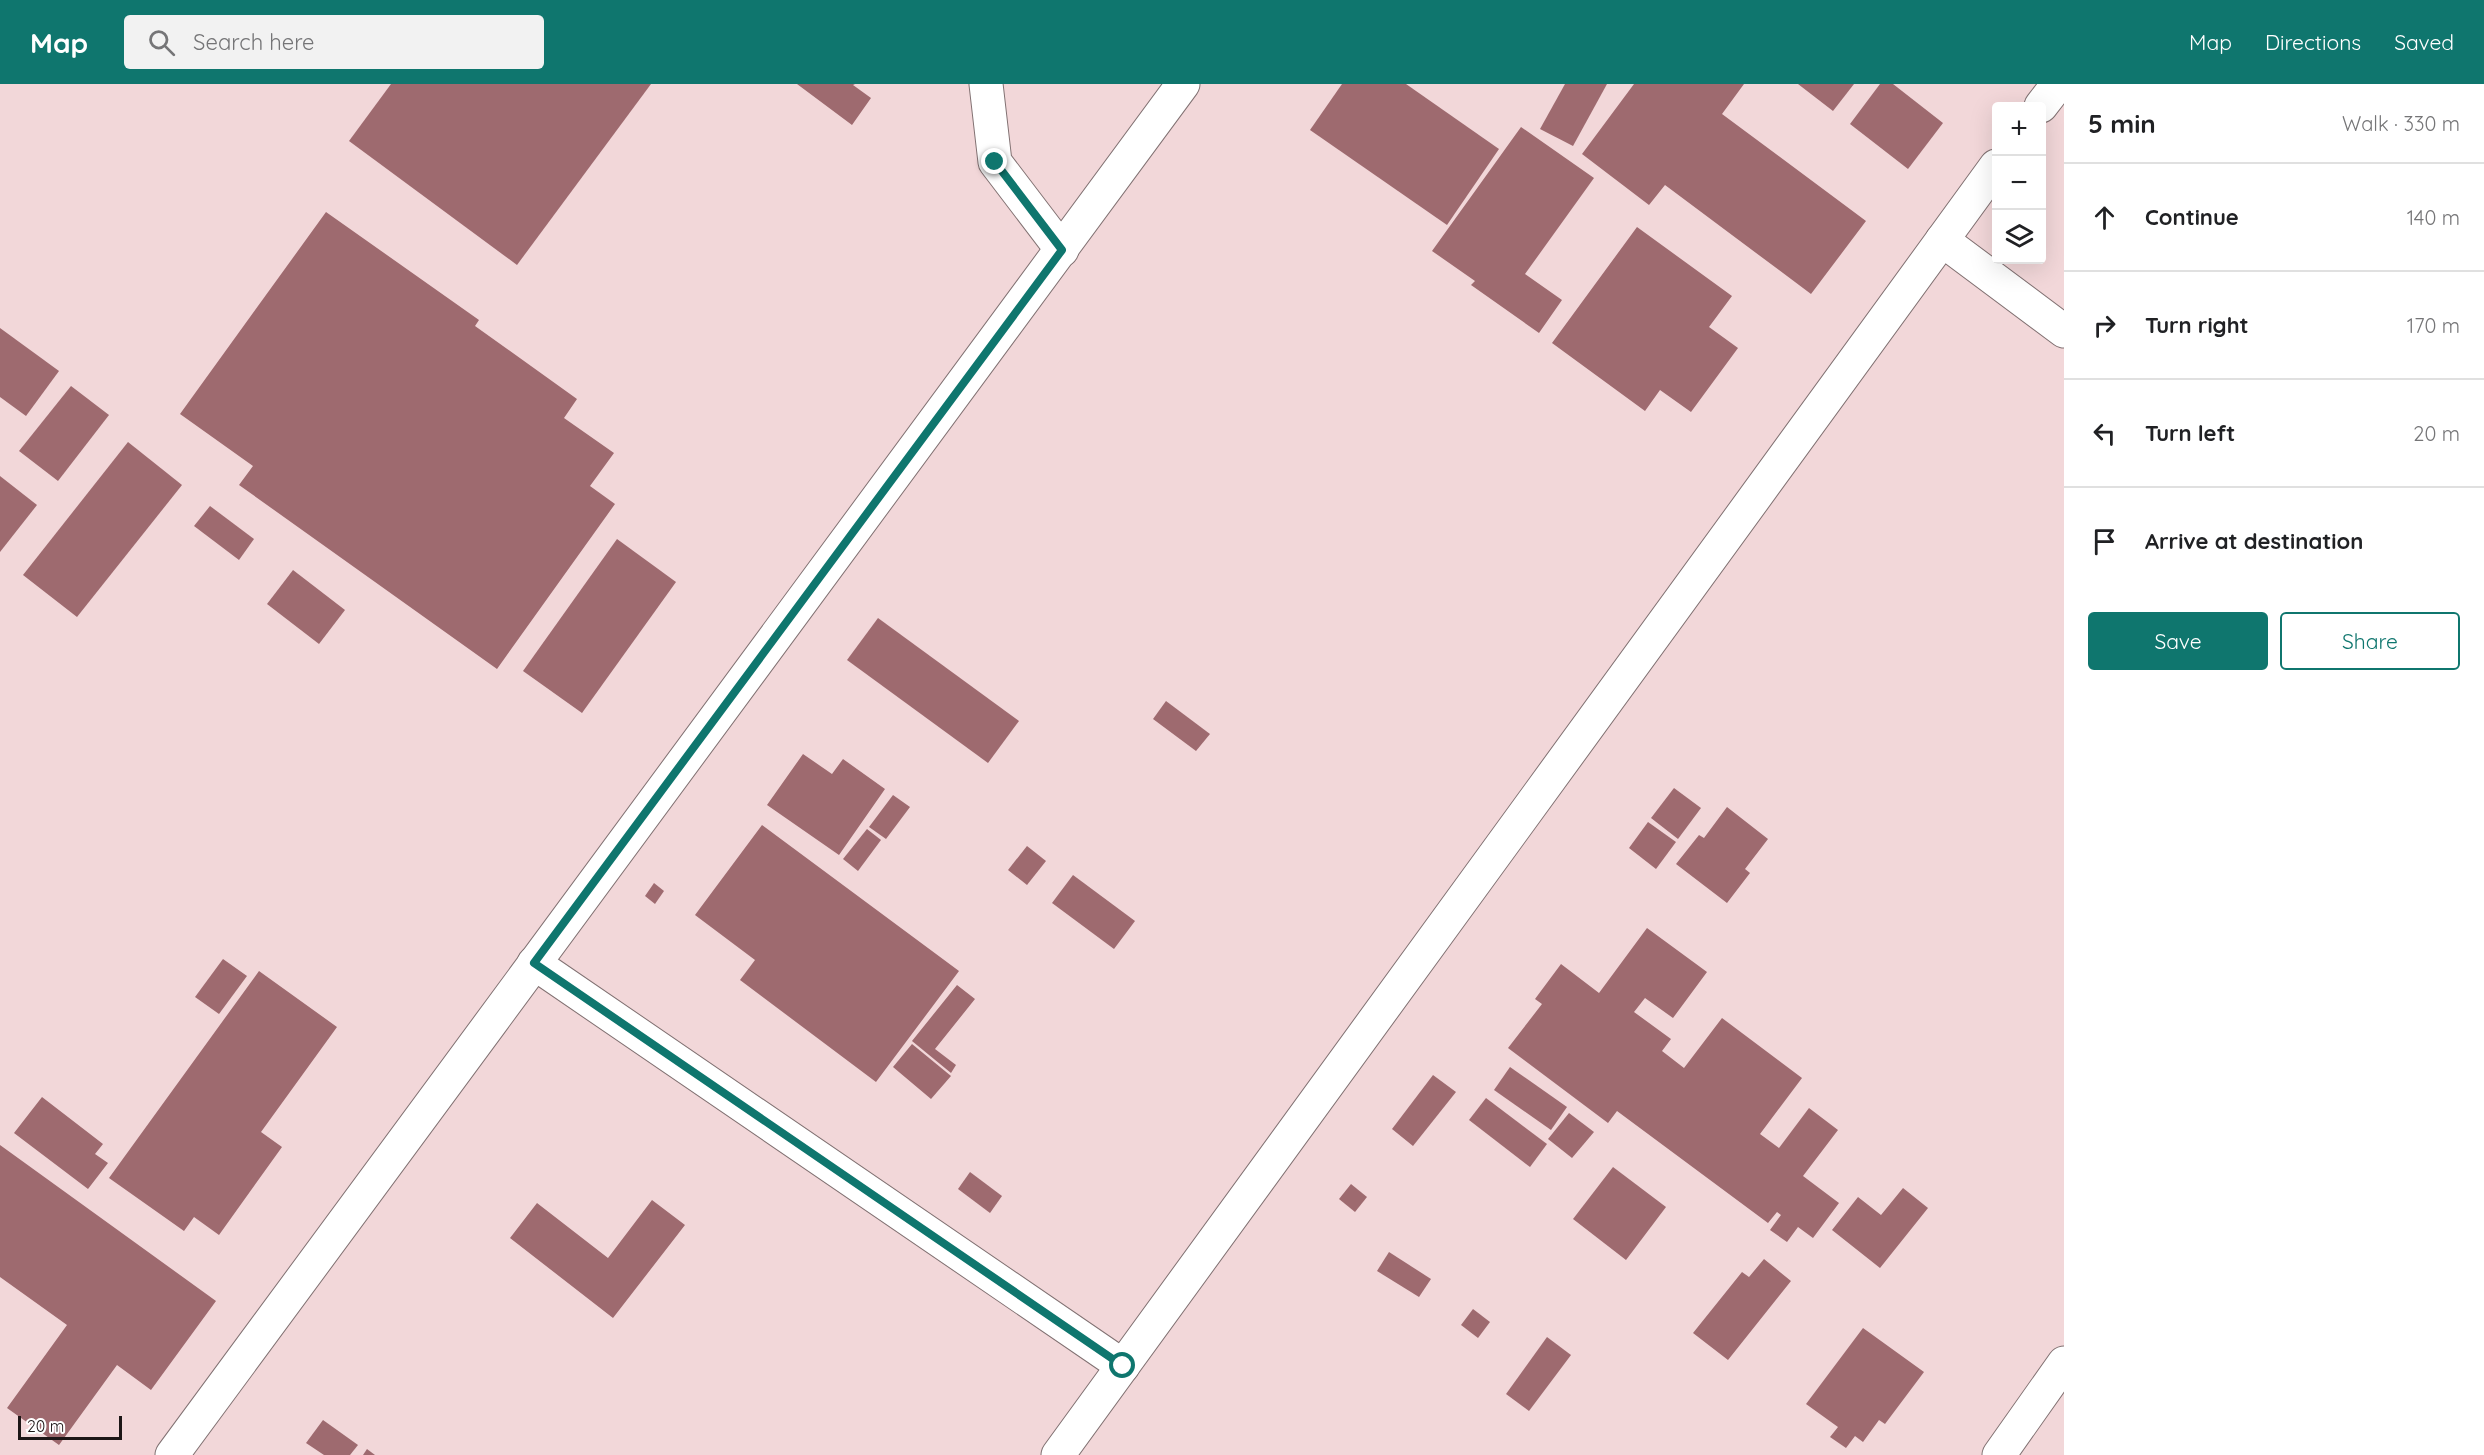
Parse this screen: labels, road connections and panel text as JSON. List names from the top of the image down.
{
  "scale_bar": "20 m",
  "page": {
    "header": "Map",
    "search": "Search here",
    "nav": ["Map", "Directions", "Saved"],
    "heading": ["5 min", "Walk · 330 m"],
    "map_buttons": ["+", "−"],
    "list": [
      ["Continue", "140 m"],
      ["Turn right", "170 m"],
      ["Turn left", "20 m"],
      "Arrive at destination"
    ],
    "buttons": ["Save", "Share"],
    "scale": "20 m"
  }
}
